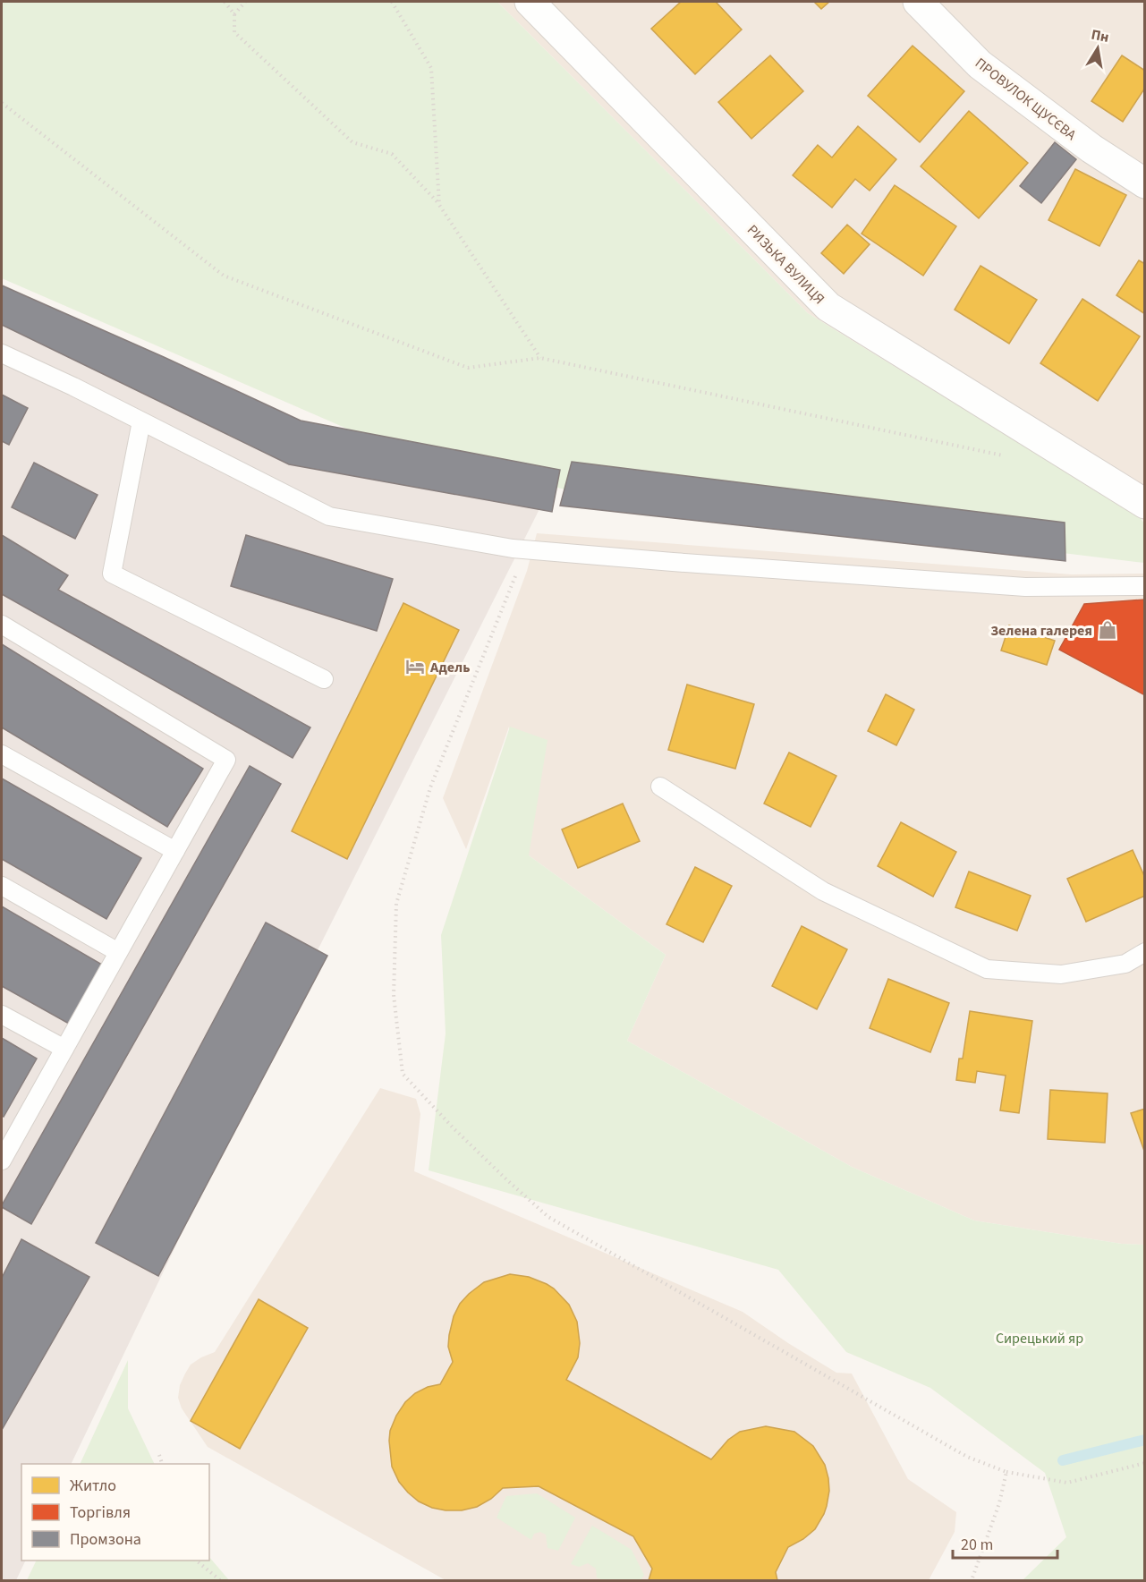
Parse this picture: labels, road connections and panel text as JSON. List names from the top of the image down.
{
  "streets": {
    "street": ["ПРОВУЛОК ЩУСЄВА", "РИЗЬКА ВУЛИЦЯ"]
  },
  "parks": ["Сирецький яр"],
  "places": {
    "shop": ["Зелена галерея"],
    "hotel": ["Адель"]
  },
  "legend": ["Житло", "Торгівля", "Промзона"],
  "scale_bar": "20 m",
  "north": "top"
}
